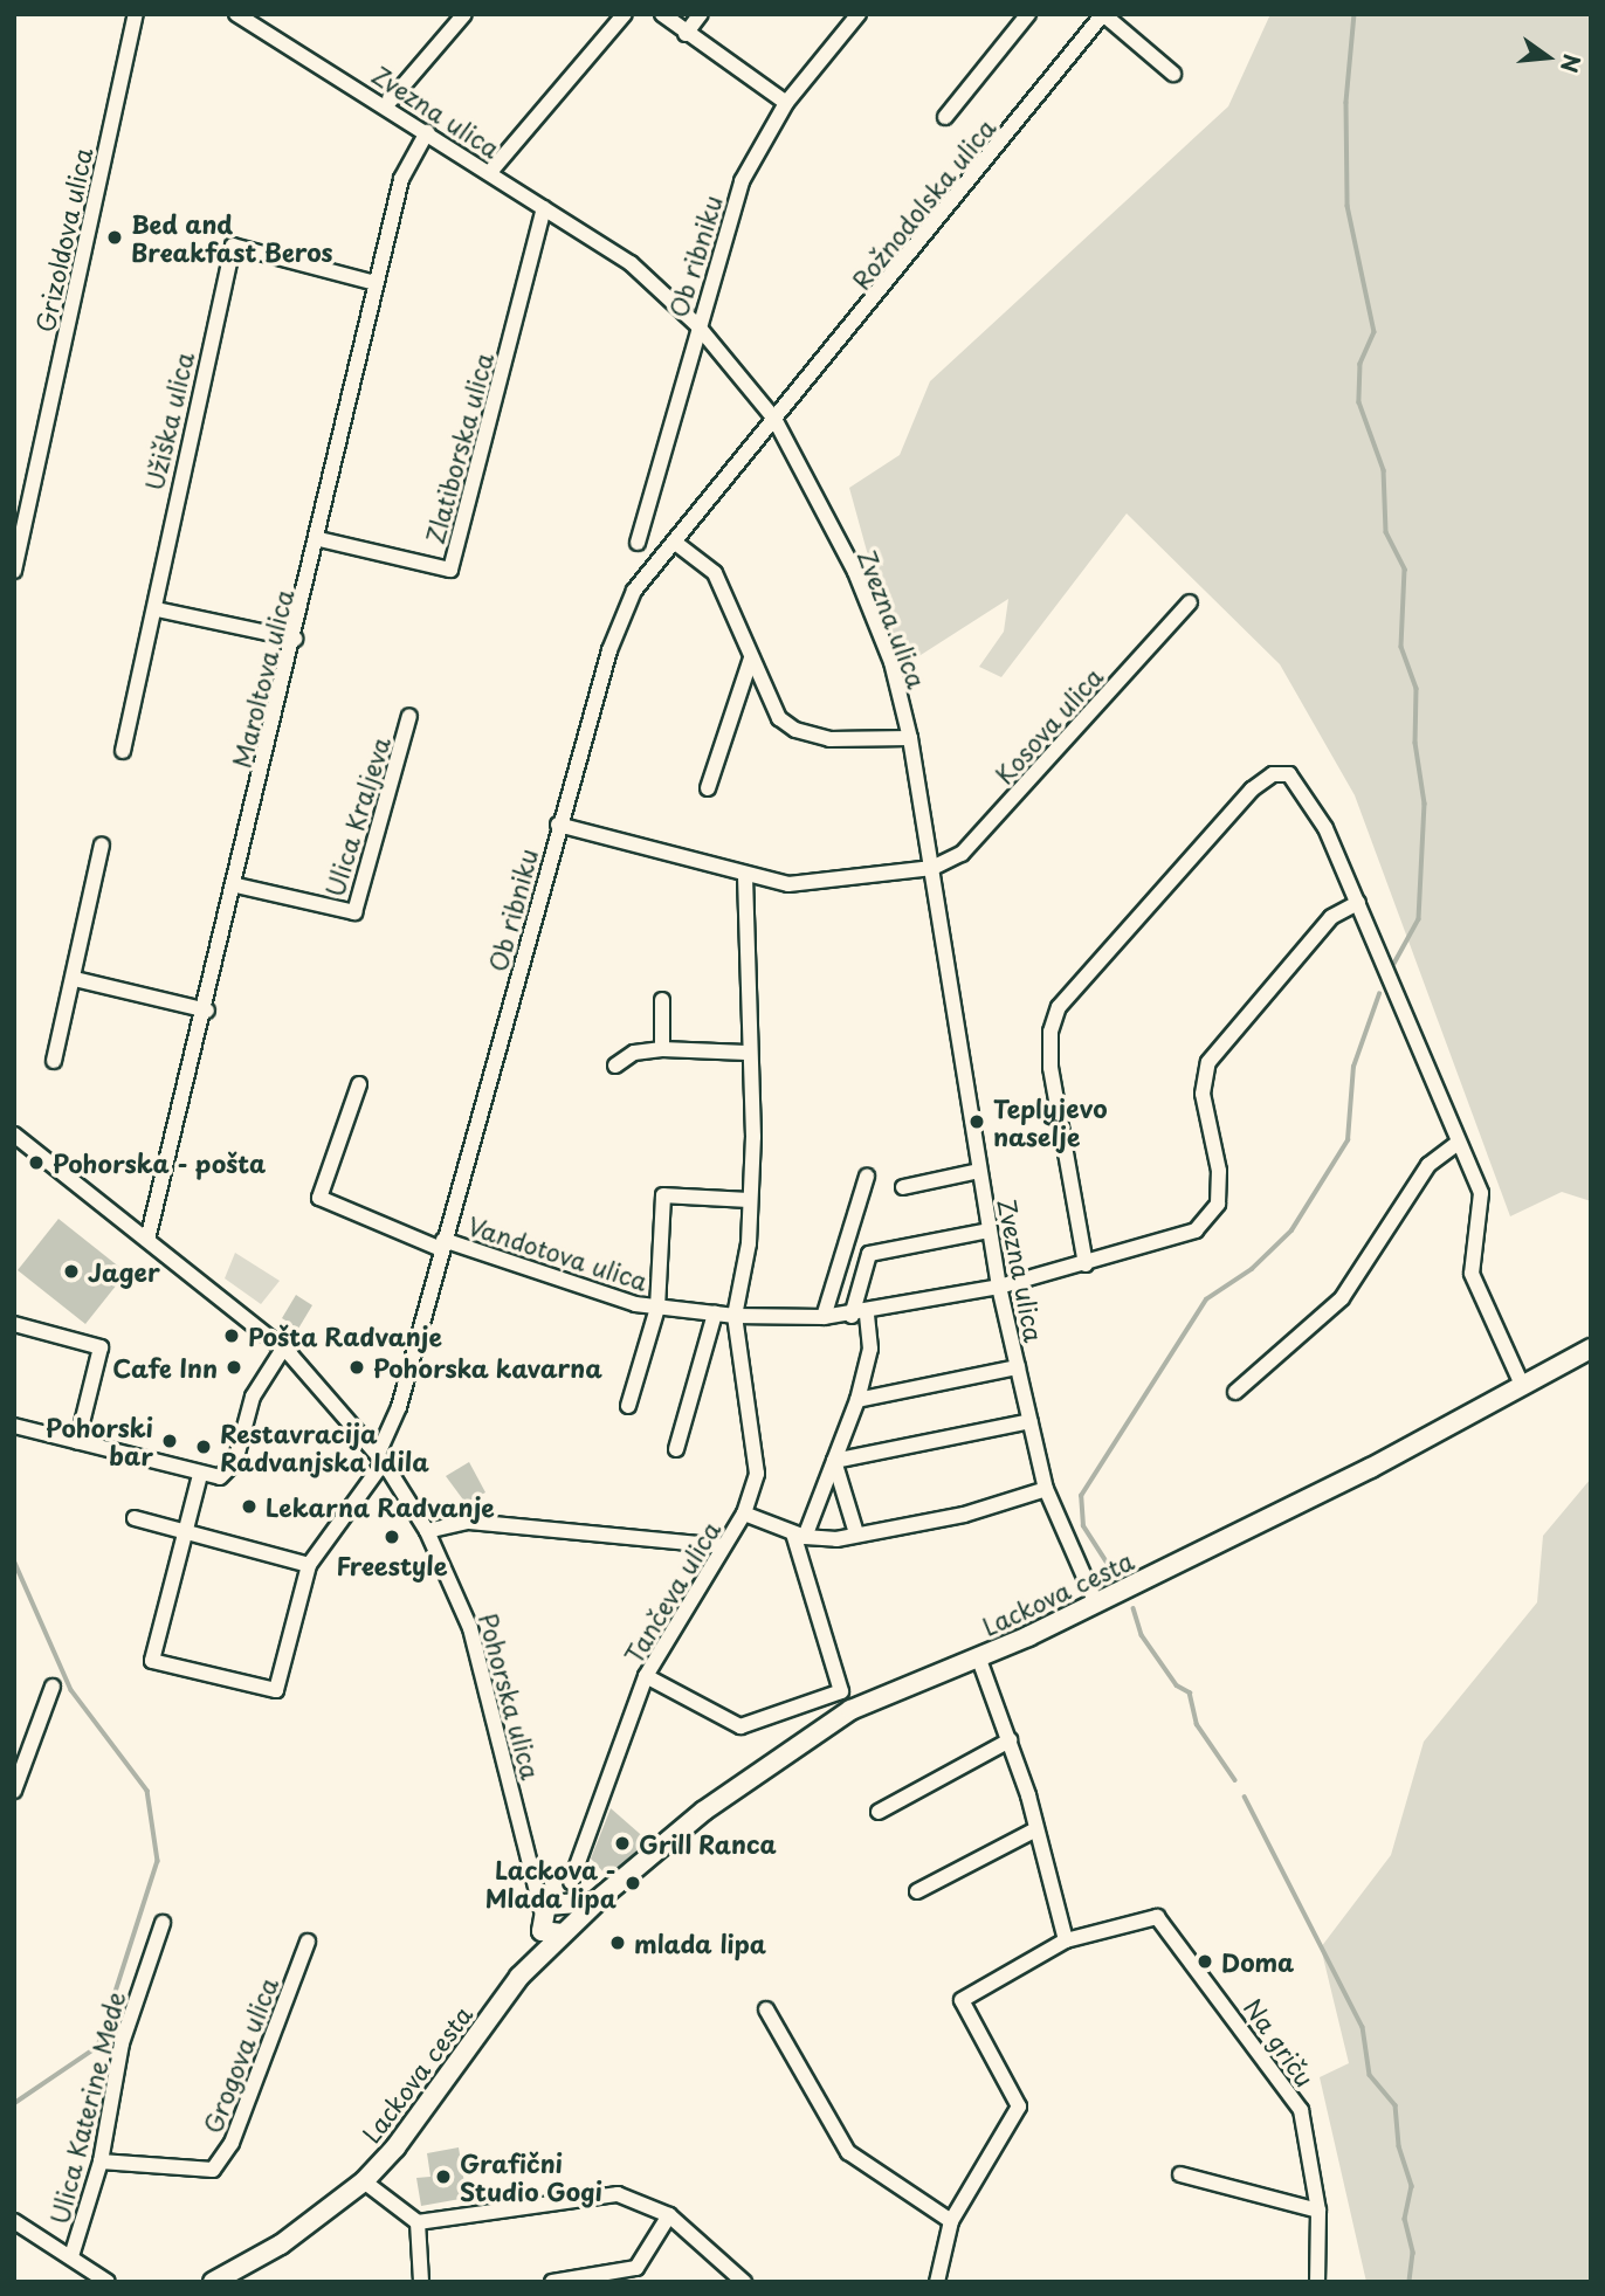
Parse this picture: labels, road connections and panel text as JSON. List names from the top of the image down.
{
  "streets": {
    "street": [
      "Zvezna ulica",
      "Rožnodolska ulica",
      "Grizoldova ulica",
      "Ob ribniku",
      "Užiška ulica",
      "Zlatiborska ulica",
      "Maroltova ulica",
      "Kosova ulica",
      "Ulica Kraljeva",
      "Vandotova ulica",
      "Tančeva ulica",
      "Lackova cesta",
      "Pohorska ulica",
      "Na griču",
      "Grogova ulica",
      "Ulica Katerine Mede"
    ]
  },
  "crossings": [
    ["Zvezna ulica", "Rožnodolska ulica"],
    ["Zvezna ulica", "Ob ribniku"],
    ["Zvezna ulica", "Zlatiborska ulica"],
    ["Zvezna ulica", "Maroltova ulica"],
    ["Zvezna ulica", "Kosova ulica"],
    ["Zvezna ulica", "Vandotova ulica"],
    ["Zvezna ulica", "Lackova cesta"],
    ["Rožnodolska ulica", "Ob ribniku"],
    ["Ob ribniku", "Vandotova ulica"],
    ["Ob ribniku", "Pohorska ulica"],
    ["Užiška ulica", "Maroltova ulica"],
    ["Zlatiborska ulica", "Maroltova ulica"],
    ["Maroltova ulica", "Ulica Kraljeva"],
    ["Maroltova ulica", "Pohorska ulica"],
    ["Vandotova ulica", "Tančeva ulica"],
    ["Lackova cesta", "Pohorska ulica"],
    ["Grogova ulica", "Ulica Katerine Mede"]
  ],
  "places": [
    "Bed and Breakfast Beros",
    "Teplyjevo naselje",
    "Pohorska - pošta",
    "Jager",
    "Pošta Radvanje",
    "Cafe Inn",
    "Pohorska kavarna",
    "Pohorski bar",
    "Restavracija Radvanjska Idila",
    "Lekarna Radvanje",
    "Freestyle",
    "Grill Ranca",
    "Lackova - Mlada lipa",
    "mlada lipa",
    "Doma",
    "Grafični Studio Gogi"
  ],
  "north": "right"
}
